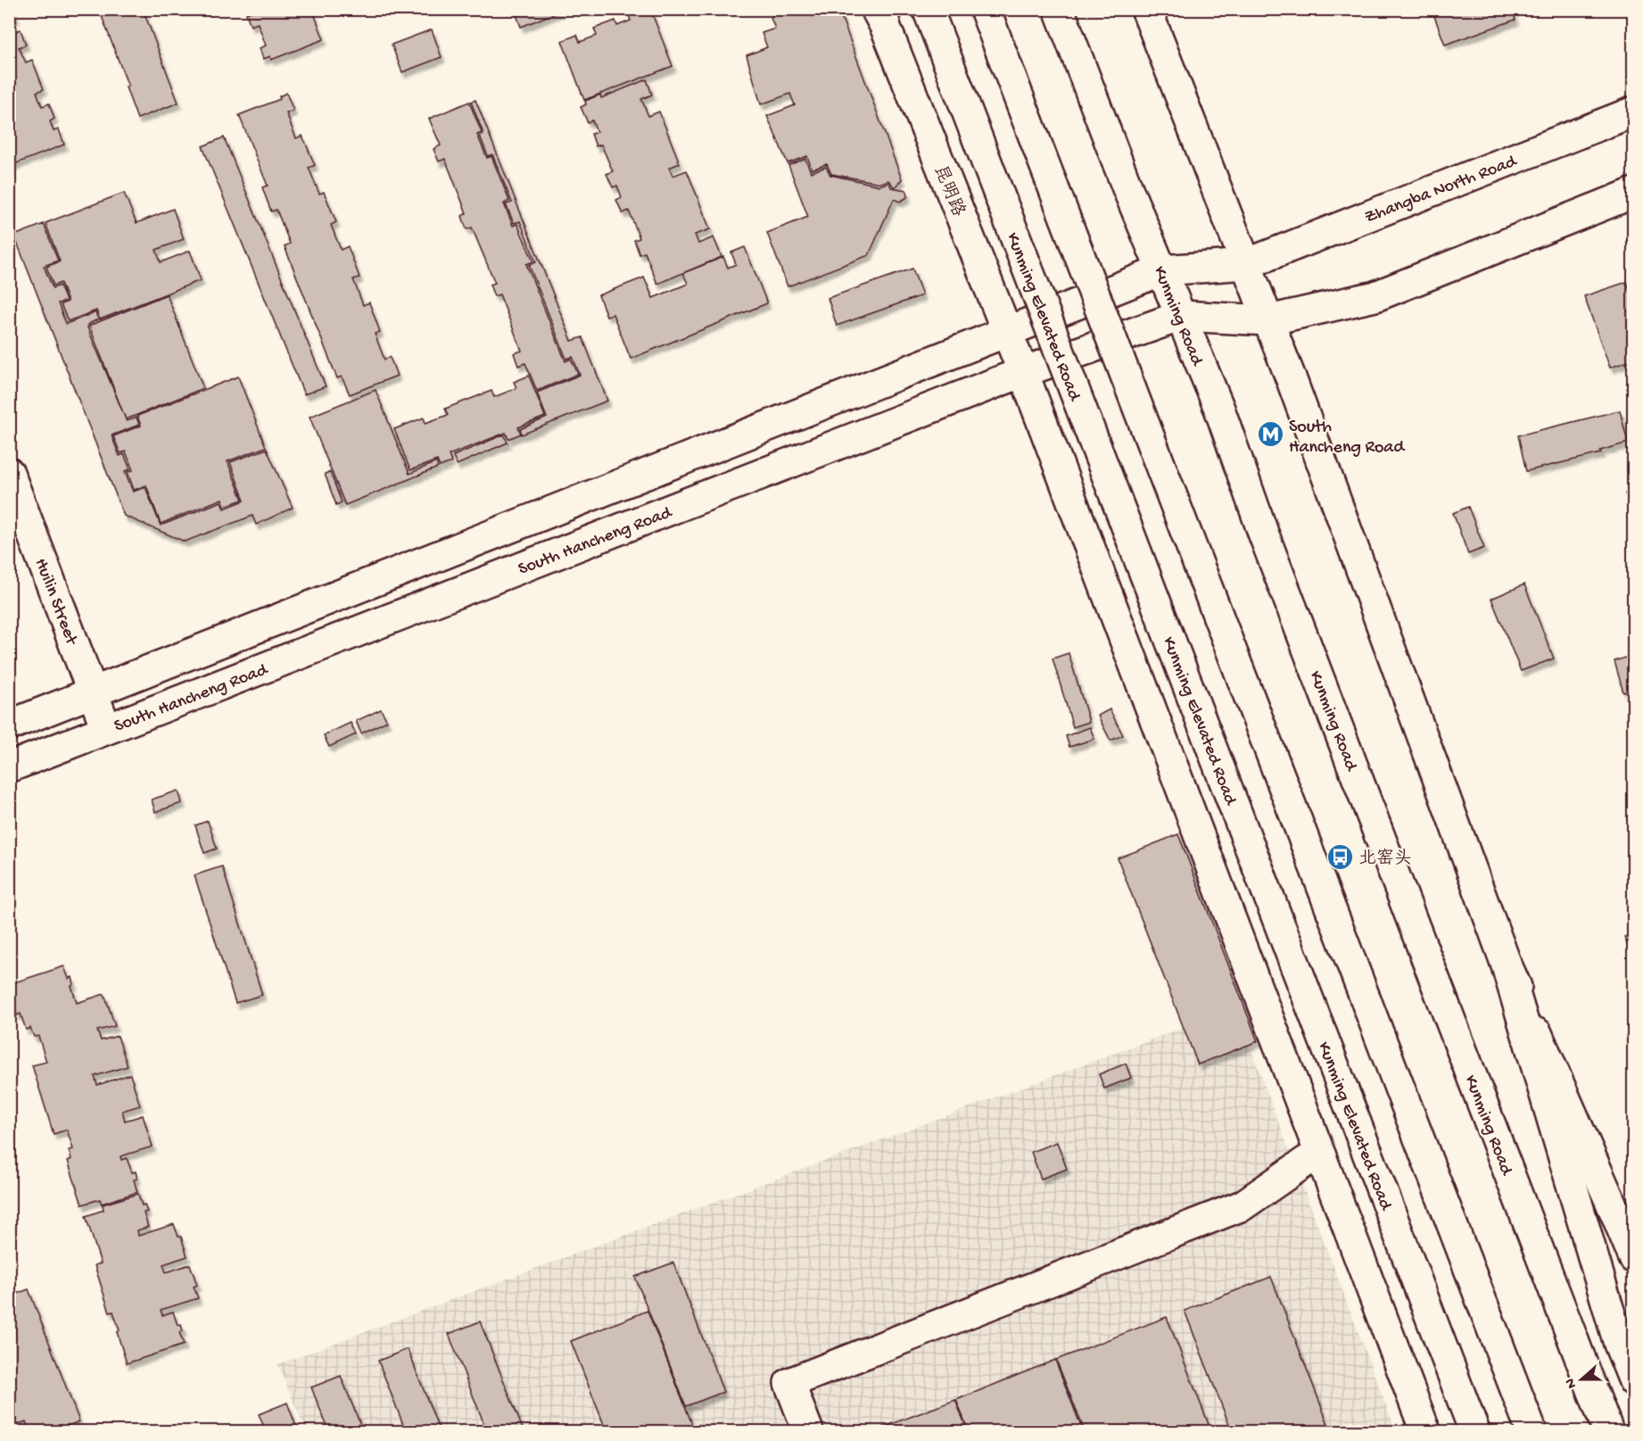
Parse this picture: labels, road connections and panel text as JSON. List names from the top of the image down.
{
  "streets": {
    "main road": [
      "Zhangba North Road",
      "昆明路",
      "Kunming Road",
      "Kunming Elevated Road",
      "South Hancheng Road",
      "Huilin Street"
    ]
  },
  "crossings": [
    ["Zhangba North Road", "Kunming Road"],
    ["昆明路", "South Hancheng Road"],
    ["Kunming Road", "South Hancheng Road"],
    ["South Hancheng Road", "Huilin Street"]
  ],
  "places": {
    "metro station": ["South Hancheng Road"],
    "bus stop": ["北窑头"]
  },
  "north": "left"
}
